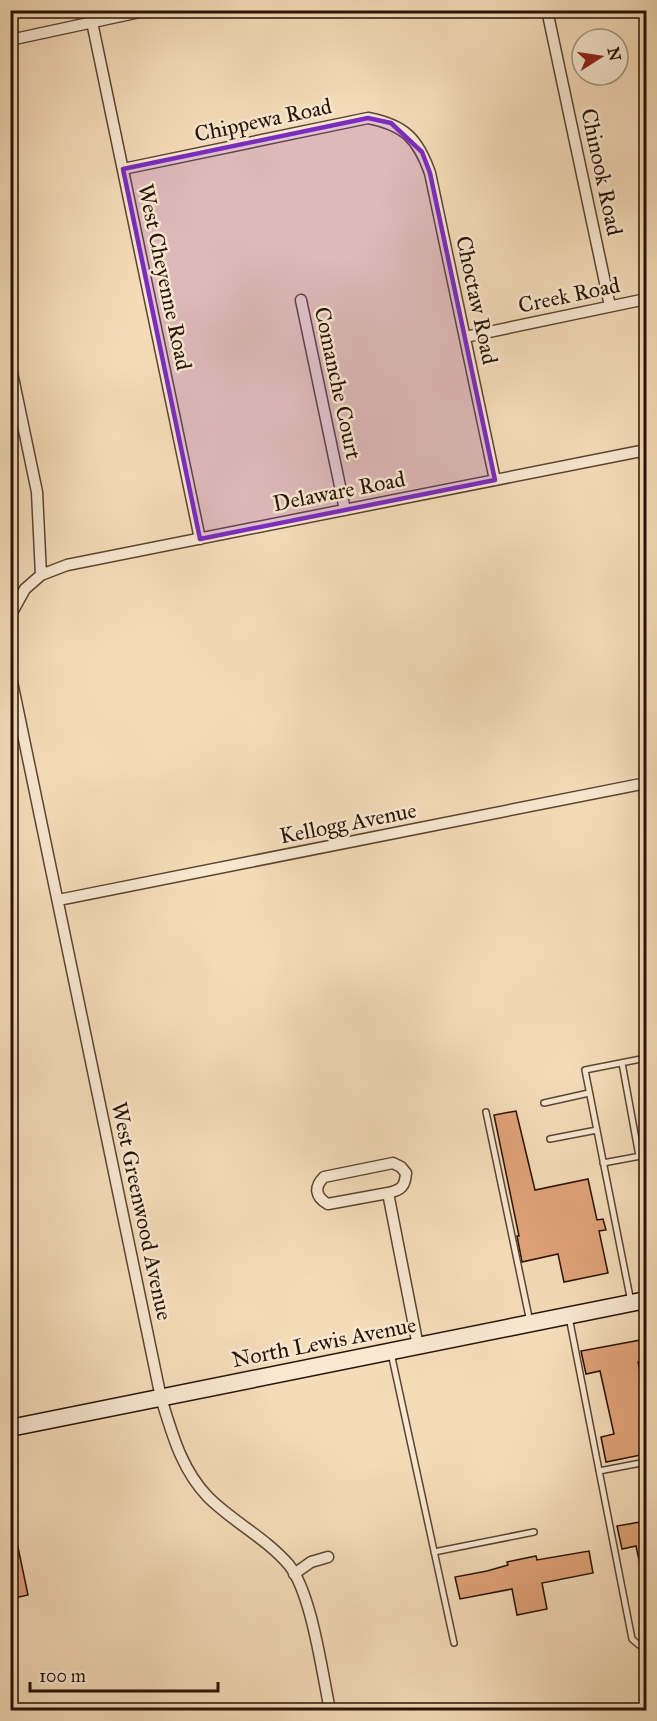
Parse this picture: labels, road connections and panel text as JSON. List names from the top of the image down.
{
  "streets": {
    "main road": ["North Lewis Avenue"],
    "street": [
      "Chippewa Road",
      "Chinook Road",
      "West Cheyenne Road",
      "Creek Road",
      "Choctaw Road",
      "Comanche Court",
      "Delaware Road",
      "Kellogg Avenue",
      "West Greenwood Avenue"
    ]
  },
  "crossings": [
    ["Chippewa Road", "West Cheyenne Road"],
    ["Chippewa Road", "Choctaw Road"],
    ["Chinook Road", "Creek Road"],
    ["West Cheyenne Road", "Delaware Road"],
    ["Creek Road", "Choctaw Road"],
    ["Choctaw Road", "Delaware Road"],
    ["Comanche Court", "Delaware Road"],
    ["Kellogg Avenue", "West Greenwood Avenue"],
    ["West Greenwood Avenue", "North Lewis Avenue"]
  ],
  "scale_bar": "100 m",
  "north": "right"
}
